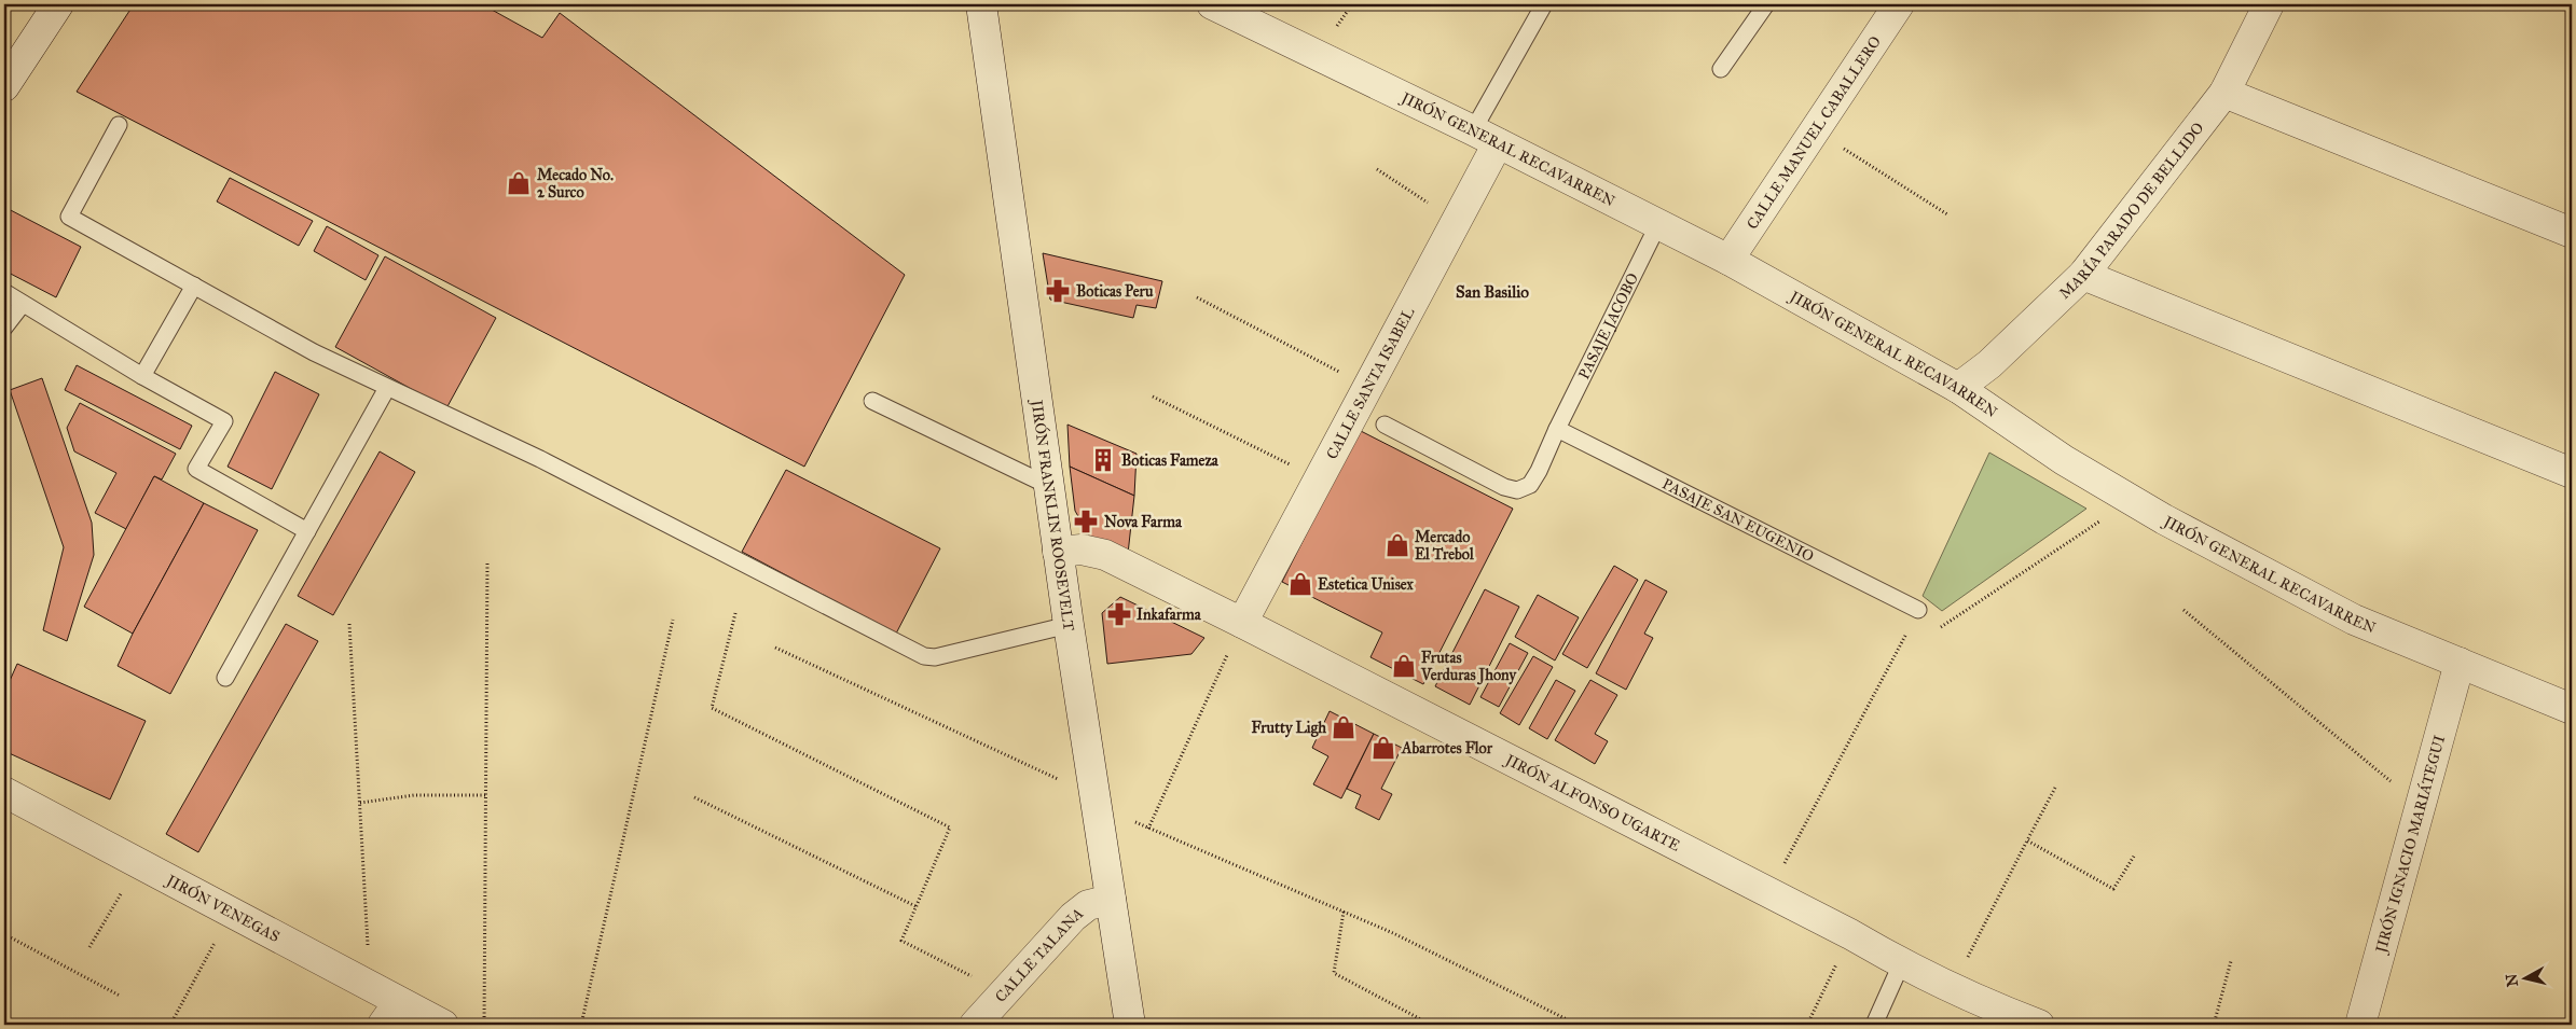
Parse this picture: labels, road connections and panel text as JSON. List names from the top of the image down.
{
  "streets": {
    "street": [
      "CALLE MANUEL CABALLERO",
      "JIRÓN GENERAL RECAVARREN",
      "MARÍA PARADO DE BELLIDO",
      "CALLE SANTA ISABEL",
      "JIRÓN FRANKLIN ROOSEVELT",
      "JIRÓN ALFONSO UGARTE",
      "JIRÓN IGNACIO MARIÁTEGUI",
      "JIRÓN VENEGAS",
      "CALLE TALANA"
    ],
    "lane": ["PASAJE JACOBO", "PASAJE SAN EUGENIO"]
  },
  "crossings": [
    ["CALLE MANUEL CABALLERO", "JIRÓN GENERAL RECAVARREN"],
    ["JIRÓN GENERAL RECAVARREN", "MARÍA PARADO DE BELLIDO"],
    ["JIRÓN GENERAL RECAVARREN", "PASAJE JACOBO"],
    ["JIRÓN GENERAL RECAVARREN", "CALLE SANTA ISABEL"],
    ["JIRÓN GENERAL RECAVARREN", "JIRÓN IGNACIO MARIÁTEGUI"],
    ["PASAJE JACOBO", "PASAJE SAN EUGENIO"],
    ["CALLE SANTA ISABEL", "JIRÓN ALFONSO UGARTE"],
    ["JIRÓN FRANKLIN ROOSEVELT", "JIRÓN ALFONSO UGARTE"],
    ["JIRÓN FRANKLIN ROOSEVELT", "CALLE TALANA"]
  ],
  "districts": ["San Basilio"],
  "places": {
    "shop": [
      "Mecado No. 2 Surco",
      "Mercado El Trebol",
      "Estetica Unisex",
      "Frutas Verduras Jhony",
      "Frutty Ligh",
      "Abarrotes Flor"
    ],
    "pharmacy": ["Boticas Peru", "Nova Farma", "Inkafarma"],
    "building": ["Boticas Fameza"]
  },
  "north": "left"
}
